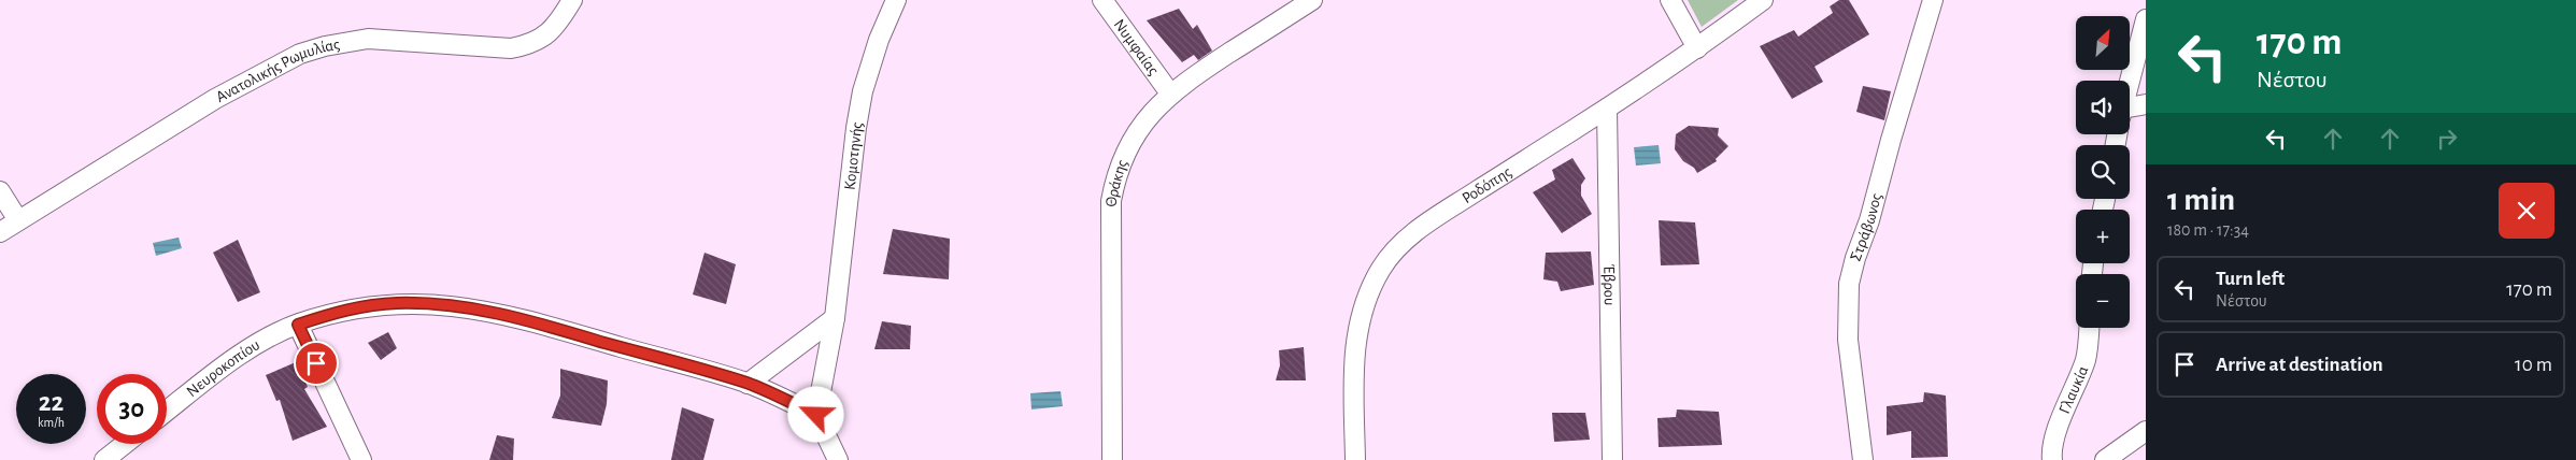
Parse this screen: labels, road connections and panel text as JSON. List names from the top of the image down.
{
  "streets": {
    "street": [
      "Νυμφαίας",
      "Ανατολικής Ρωμυλίας",
      "Κομοτηνής",
      "Θράκης",
      "Ροδόπης",
      "Στράβωνος",
      "Έβρου",
      "Νευροκοπίου",
      "Γλαυκία"
    ]
  },
  "crossings": [
    ["Νυμφαίας", "Θράκης"],
    ["Κομοτηνής", "Νευροκοπίου"],
    ["Ροδόπης", "Έβρου"]
  ],
  "north": "top right",
  "page": {
    "turn": ["170 m", "Νέστου"],
    "map_buttons": ["+", "−"],
    "heading": ["1 min", "180 m · 17:34"],
    "list": [
      {
        "name": "Turn left",
        "note": "Νέστου",
        "value": "170 m"
      },
      {
        "name": "Arrive at destination",
        "value": "10 m"
      }
    ],
    "speed": "22 km/h",
    "limit": "30"
  }
}
